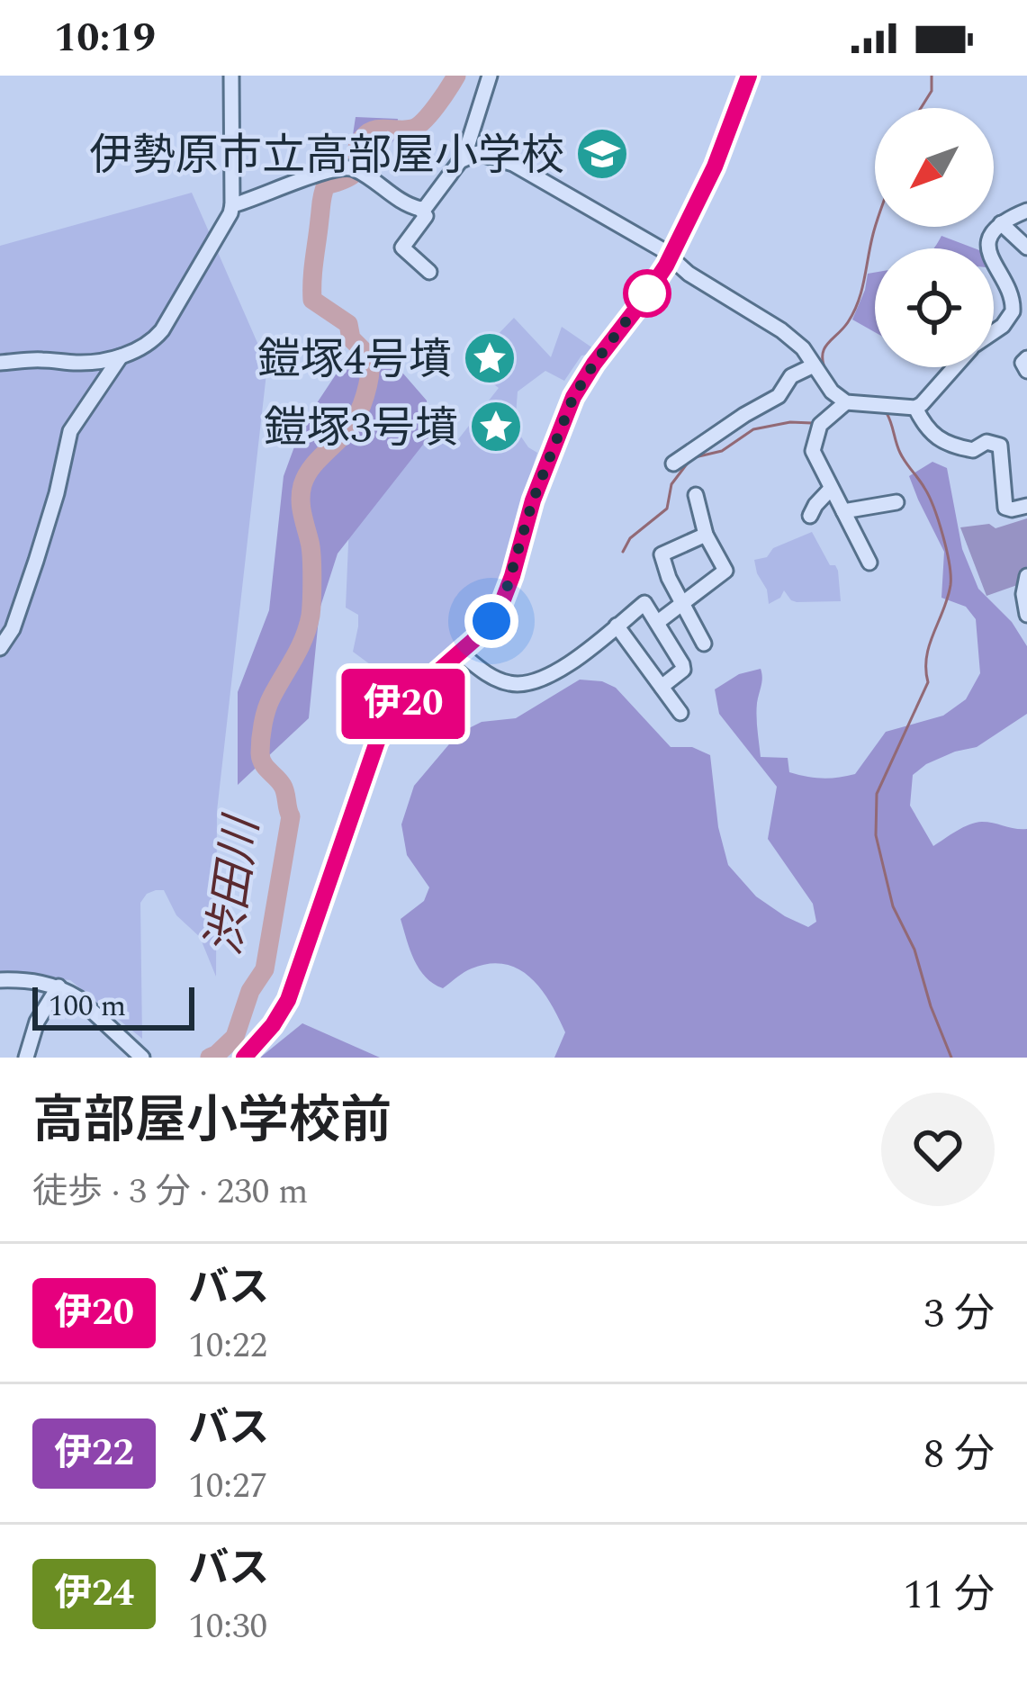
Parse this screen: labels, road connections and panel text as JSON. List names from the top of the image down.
{
  "water": ["渋田川"],
  "places": {
    "school or university": ["伊勢原市立高部屋小学校"],
    "place": ["鎧塚4号墳", "鎧塚3号墳"]
  },
  "lines": ["bus line 伊20"],
  "scale_bar": "100 m",
  "north": "bottom left",
  "page": {
    "status": "10:19",
    "on_map": "伊20",
    "scale": "100 m",
    "heading": ["高部屋小学校前", "徒歩 · 3 分 · 230 m"],
    "list": [
      {
        "mark": "伊20",
        "name": "バス",
        "note": "10:22",
        "value": "3 分"
      },
      {
        "mark": "伊22",
        "name": "バス",
        "note": "10:27",
        "value": "8 分"
      },
      {
        "mark": "伊24",
        "name": "バス",
        "note": "10:30",
        "value": "11 分"
      }
    ]
  }
}
